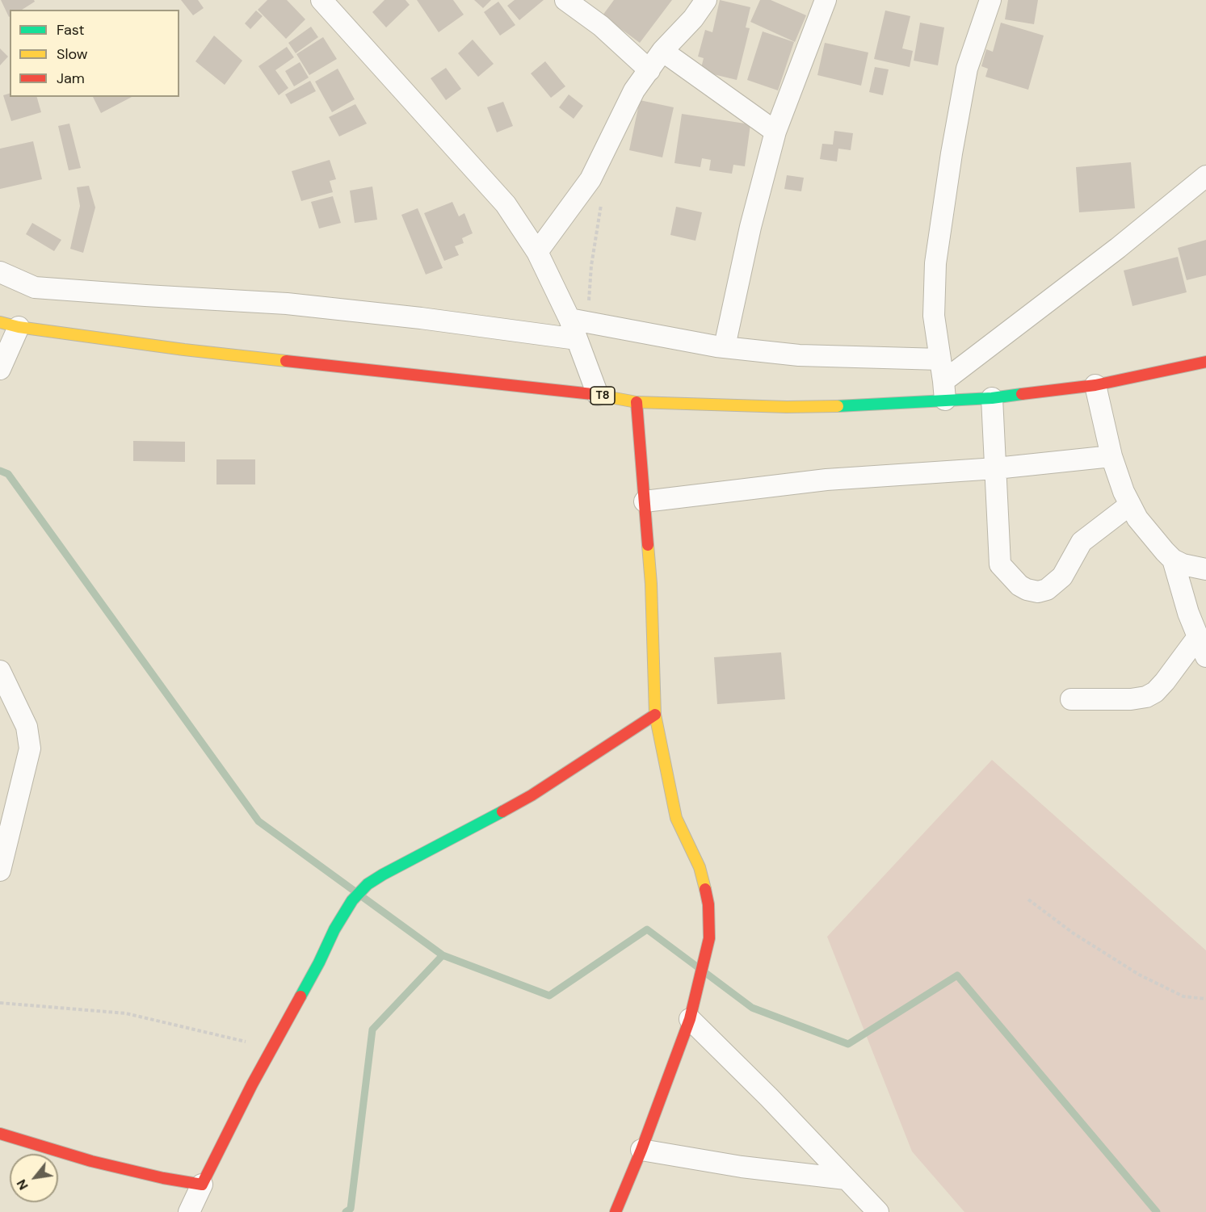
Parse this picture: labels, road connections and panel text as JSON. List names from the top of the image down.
{
  "streets": {
    "main road": ["T8"]
  },
  "legend": ["Fast", "Slow", "Jam"],
  "north": "bottom left"
}
